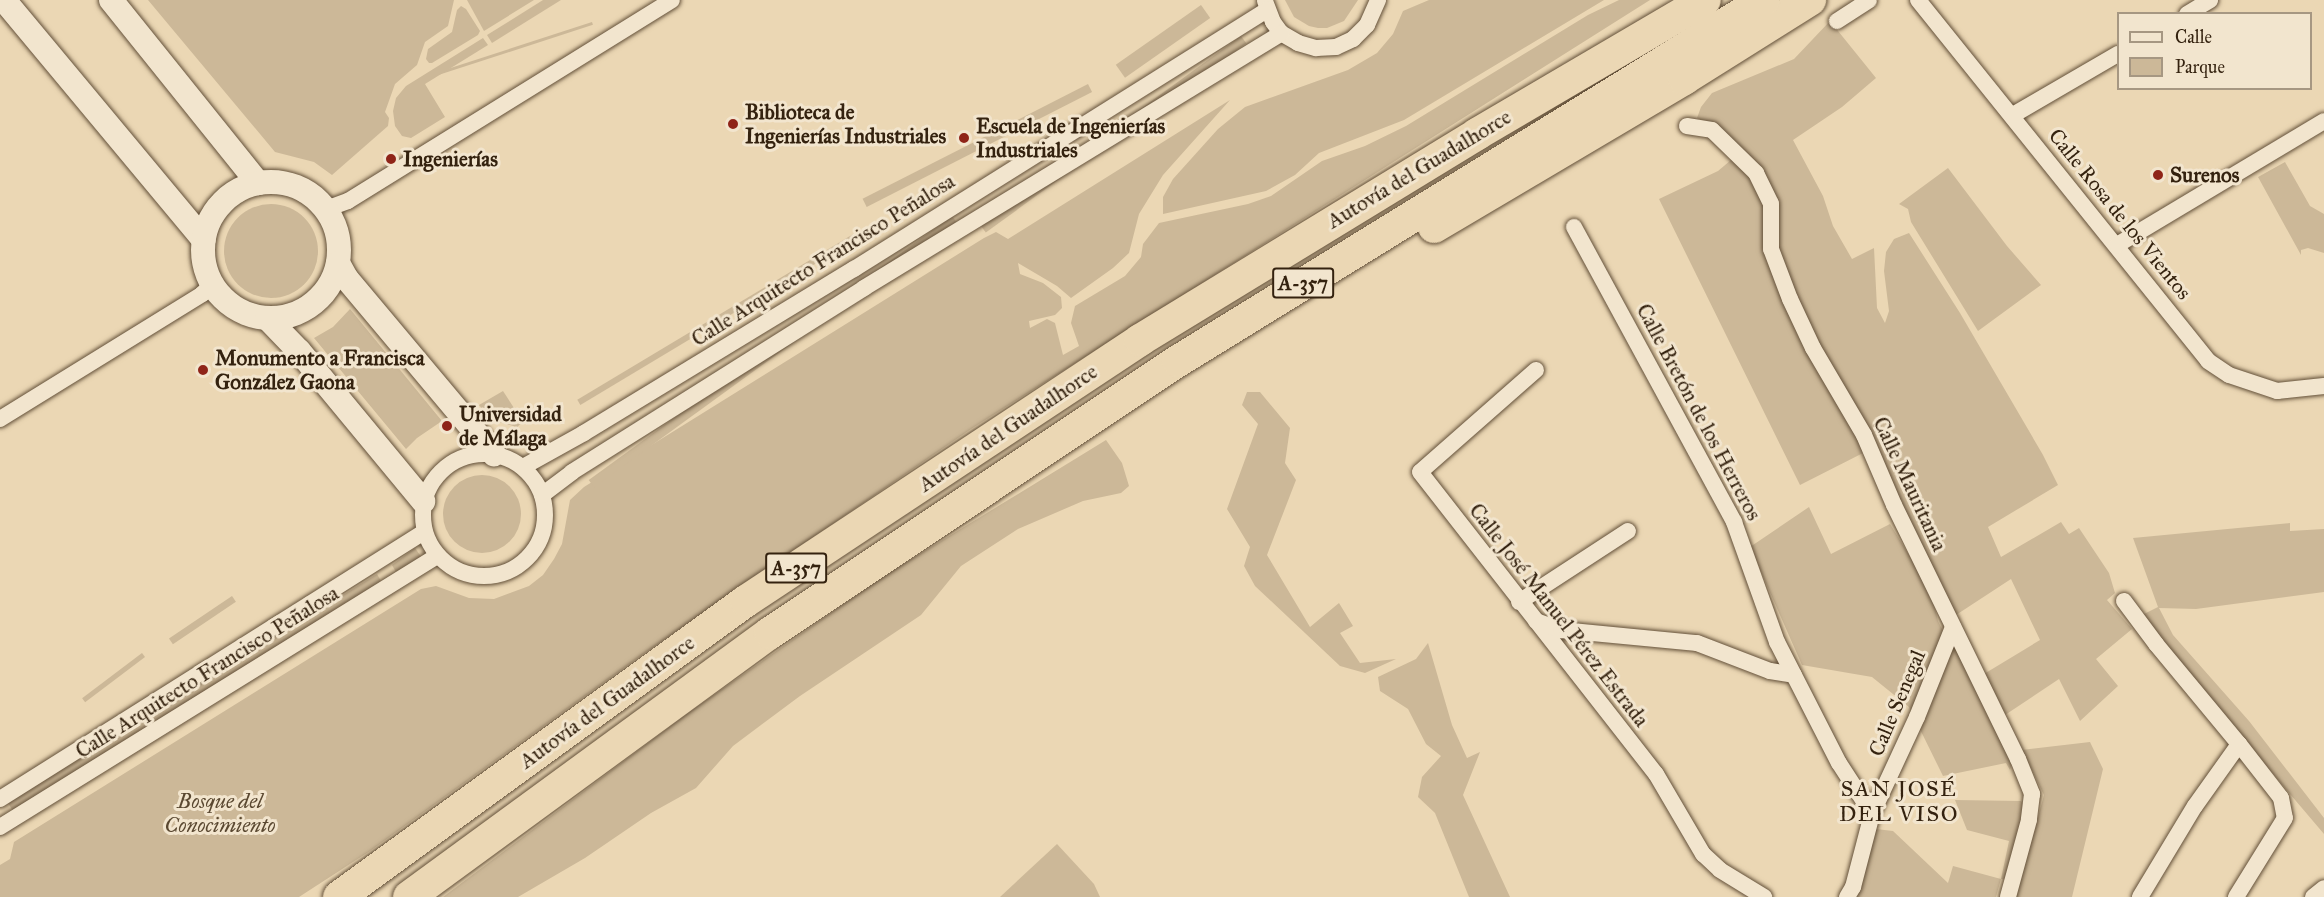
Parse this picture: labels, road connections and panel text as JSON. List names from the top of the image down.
{
  "streets": {
    "highway": ["Autovía del Guadalhorce", "A-357"],
    "street": [
      "Calle Rosa de los Vientos",
      "Calle Arquitecto Francisco Peñalosa",
      "Calle Bretón de los Herreros",
      "Calle Mauritania",
      "Calle José Manuel Pérez Estrada",
      "Calle Senegal"
    ]
  },
  "crossings": [
    ["Calle Bretón de los Herreros", "Calle Senegal"],
    ["Calle Mauritania", "Calle Senegal"]
  ],
  "districts": ["SAN JOSÉ DEL VISO"],
  "parks": ["Bosque del Conocimiento"],
  "places": [
    "Biblioteca de Ingenierías Industriales",
    "Escuela de Ingenierías Industriales",
    "Ingenierías",
    "Surenos",
    "Monumento a Francisca González Gaona",
    "Universidad de Málaga"
  ],
  "legend": ["Calle", "Parque"]
}
